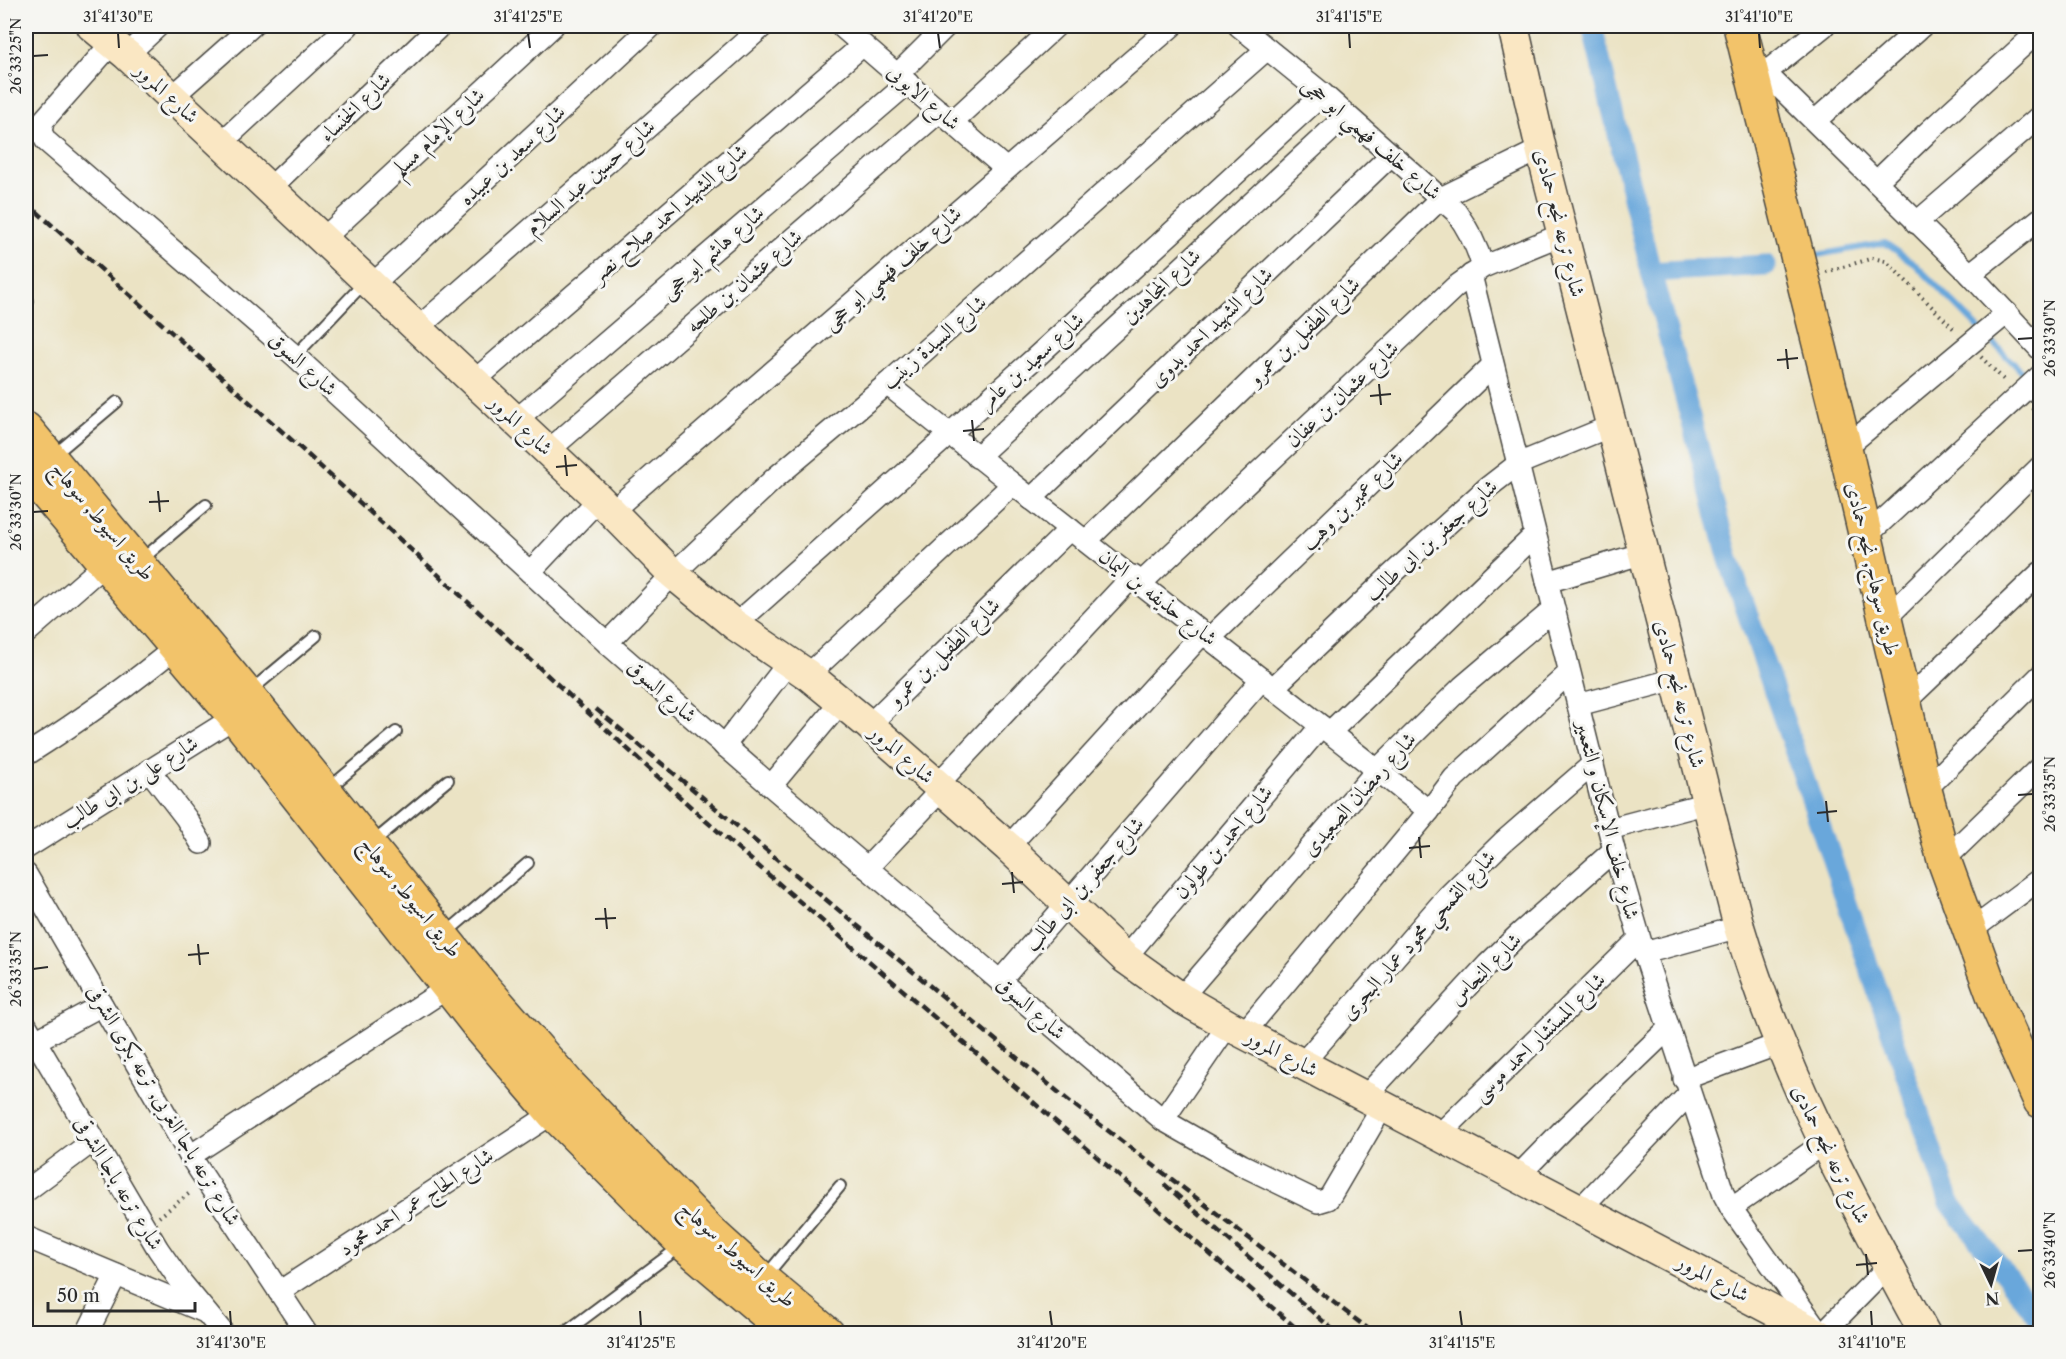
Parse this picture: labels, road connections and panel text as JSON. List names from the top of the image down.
{
  "streets": {
    "main road": ["طريق اسيوط, سوهاج", "طريق سوهاج, نجع حمادى"],
    "street": [
      "شارع المرور",
      "شارع الايوبى",
      "شارع الخنساء",
      "شارع الإمام مسلم",
      "شارع خلف فهمي ابو حجى",
      "شارع سعد بن عبيده",
      "شارع حسين عبد السلام",
      "شارع الشهيد احمد صلاح نصر",
      "شارع ترعه نجع حمادى",
      "شارع هاشم ابو حجى",
      "شارع عثمان بن طلحه",
      "شارع المجاهدين",
      "شارع الشهيد احمد بدوى",
      "شارع الطفيل بن عمرو",
      "شارع السيدة زينب",
      "شارع سعيد بن عامر",
      "شارع السوق",
      "شارع عثمان بن عفان",
      "شارع عمير بن وهب",
      "شارع جعفر بن ابى طالب",
      "شارع حذيفه بن اليمان",
      "شارع على بن ابى طالب",
      "شارع رمضان الصعيدى",
      "شارع خلف الإسكان و التعمير",
      "شارع احمد بن طولون",
      "شارع القمحي محمود عمار البحرى",
      "شارع النحاس",
      "شارع المستشار احمد موسى",
      "شارع ترعه باجا الغربى, ترعه بكرى الشرقى",
      "شارع ترعه باجا الشرقى",
      "شارع الحاج عمر احمد محمود"
    ]
  },
  "crossings": [
    ["شارع المرور", "شارع الخنساء"],
    ["شارع المرور", "شارع الإمام مسلم"],
    ["شارع المرور", "شارع خلف فهمي ابو حجى"],
    ["شارع المرور", "شارع سعد بن عبيده"],
    ["شارع المرور", "شارع حسين عبد السلام"],
    ["شارع المرور", "شارع الشهيد احمد صلاح نصر"],
    ["شارع المرور", "شارع هاشم ابو حجى"],
    ["شارع المرور", "شارع عثمان بن طلحه"],
    ["شارع المرور", "شارع الطفيل بن عمرو"],
    ["شارع المرور", "شارع السيدة زينب"],
    ["شارع المرور", "شارع سعيد بن عامر"],
    ["شارع المرور", "شارع السوق"],
    ["شارع المرور", "شارع عثمان بن عفان"],
    ["شارع المرور", "شارع عمير بن وهب"],
    ["شارع المرور", "شارع جعفر بن ابى طالب"],
    ["شارع المرور", "شارع رمضان الصعيدى"],
    ["شارع المرور", "شارع خلف الإسكان و التعمير"],
    ["شارع المرور", "شارع احمد بن طولون"],
    ["شارع المرور", "شارع القمحي محمود عمار البحرى"],
    ["شارع المرور", "شارع النحاس"],
    ["شارع المرور", "شارع المستشار احمد موسى"],
    ["شارع الايوبى", "شارع خلف فهمي ابو حجى"],
    ["شارع الايوبى", "شارع الشهيد احمد صلاح نصر"],
    ["شارع الايوبى", "شارع هاشم ابو حجى"],
    ["شارع الايوبى", "شارع عثمان بن طلحه"],
    ["شارع خلف فهمي ابو حجى", "شارع المجاهدين"],
    ["شارع خلف فهمي ابو حجى", "شارع الشهيد احمد بدوى"],
    ["شارع خلف فهمي ابو حجى", "شارع الطفيل بن عمرو"],
    ["شارع خلف فهمي ابو حجى", "شارع السيدة زينب"],
    ["شارع خلف فهمي ابو حجى", "شارع سعيد بن عامر"],
    ["شارع خلف فهمي ابو حجى", "شارع السوق"],
    ["شارع خلف فهمي ابو حجى", "شارع عثمان بن عفان"],
    ["شارع خلف فهمي ابو حجى", "شارع خلف الإسكان و التعمير"],
    ["شارع ترعه نجع حمادى", "شارع الطفيل بن عمرو"],
    ["شارع ترعه نجع حمادى", "شارع عثمان بن عفان"],
    ["شارع ترعه نجع حمادى", "شارع جعفر بن ابى طالب"],
    ["شارع المجاهدين", "شارع حذيفه بن اليمان"],
    ["شارع الشهيد احمد بدوى", "شارع حذيفه بن اليمان"],
    ["شارع الطفيل بن عمرو", "شارع حذيفه بن اليمان"],
    ["شارع السيدة زينب", "شارع السوق"],
    ["شارع السيدة زينب", "شارع حذيفه بن اليمان"],
    ["شارع سعيد بن عامر", "شارع حذيفه بن اليمان"],
    ["شارع السوق", "شارع عثمان بن عفان"],
    ["شارع السوق", "شارع جعفر بن ابى طالب"],
    ["شارع السوق", "شارع النحاس"],
    ["شارع عثمان بن عفان", "شارع حذيفه بن اليمان"],
    ["شارع عثمان بن عفان", "شارع خلف الإسكان و التعمير"],
    ["شارع عمير بن وهب", "شارع حذيفه بن اليمان"],
    ["شارع عمير بن وهب", "شارع خلف الإسكان و التعمير"],
    ["طريق اسيوط, سوهاج", "شارع على بن ابى طالب"],
    ["طريق اسيوط, سوهاج", "شارع الحاج عمر احمد محمود"],
    ["شارع جعفر بن ابى طالب", "شارع حذيفه بن اليمان"],
    ["شارع جعفر بن ابى طالب", "شارع خلف الإسكان و التعمير"],
    ["شارع حذيفه بن اليمان", "شارع رمضان الصعيدى"],
    ["شارع حذيفه بن اليمان", "شارع احمد بن طولون"],
    ["شارع رمضان الصعيدى", "شارع خلف الإسكان و التعمير"],
    ["شارع خلف الإسكان و التعمير", "شارع احمد بن طولون"],
    ["شارع خلف الإسكان و التعمير", "شارع القمحي محمود عمار البحرى"],
    ["شارع خلف الإسكان و التعمير", "شارع النحاس"],
    ["شارع خلف الإسكان و التعمير", "شارع المستشار احمد موسى"],
    ["شارع ترعه باجا الغربى, ترعه بكرى الشرقى", "شارع الحاج عمر احمد محمود"]
  ],
  "scale_bar": "50 m",
  "north": "bottom",
  "coordinates": [
    "31°41'30\"E",
    "31°41'25\"E",
    "31°41'20\"E",
    "31°41'15\"E",
    "31°41'10\"E",
    "26°33'25\"N",
    "26°33'30\"N",
    "26°33'35\"N",
    "26°33'40\"N"
  ]
}
